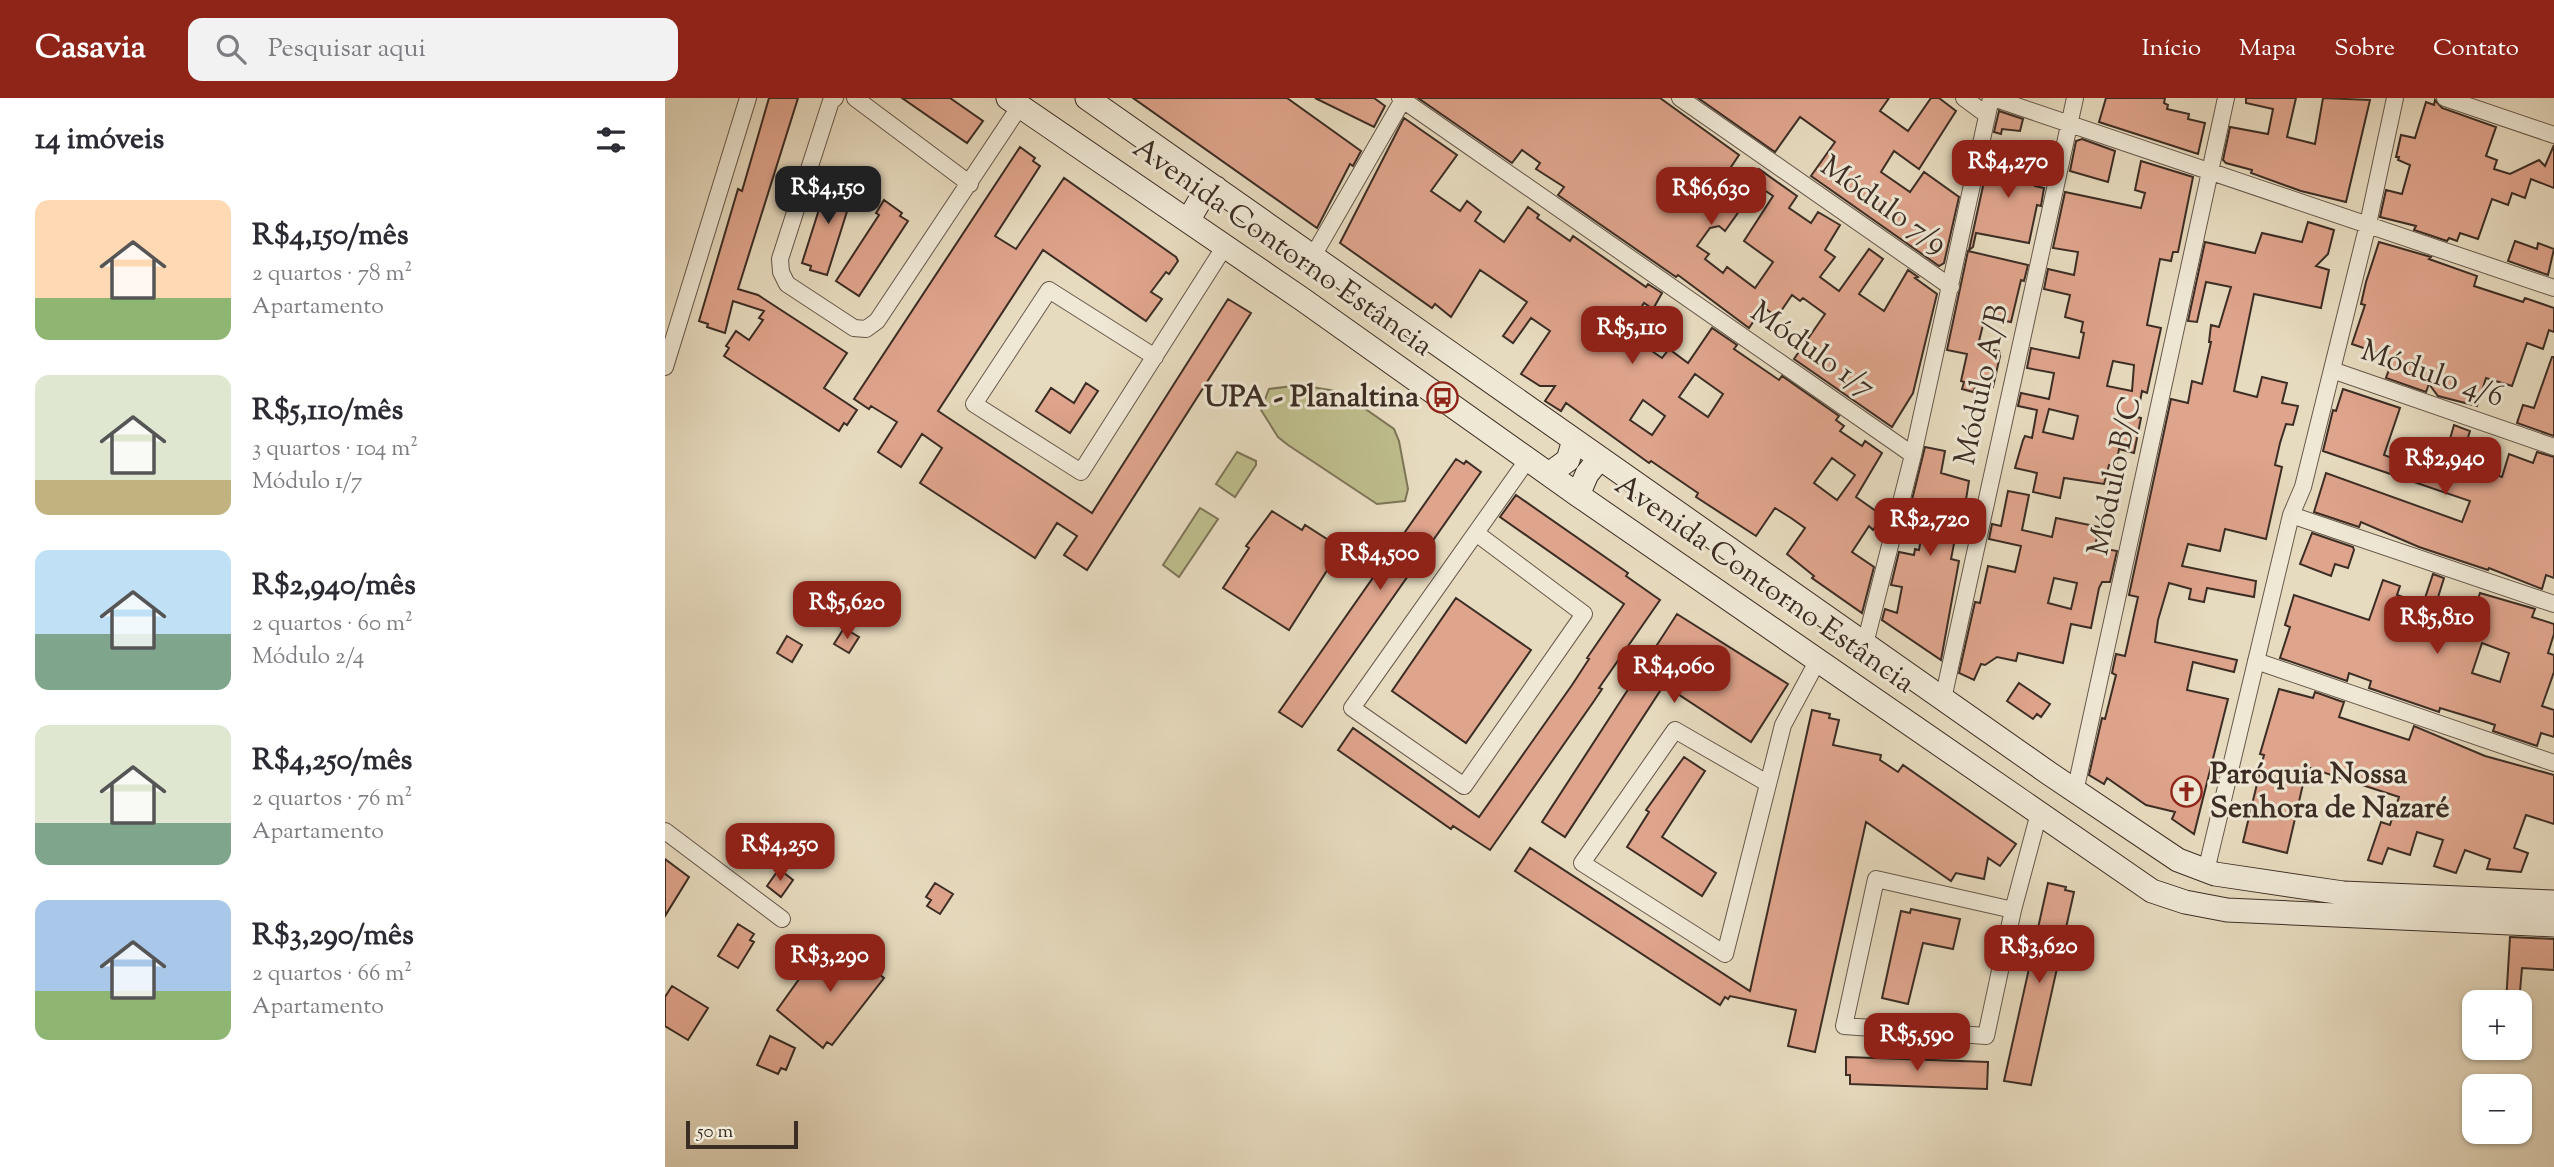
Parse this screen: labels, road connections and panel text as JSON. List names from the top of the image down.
{
  "streets": {
    "street": [
      "Módulo 7/9",
      "Avenida Contorno Estância",
      "Módulo 1/7",
      "Módulo 4/6",
      "Módulo A/B",
      "Módulo B/C"
    ]
  },
  "crossings": [
    ["Avenida Contorno Estância", "Módulo A/B"],
    ["Avenida Contorno Estância", "Módulo B/C"]
  ],
  "places": {
    "bus stop": ["UPA - Planaltina"],
    "church": ["Paróquia Nossa Senhora de Nazaré"]
  },
  "scale_bar": "50 m",
  "page": {
    "header": "Casavia",
    "search": "Pesquisar aqui",
    "nav": [
      "Início",
      "Mapa",
      "Sobre",
      "Contato"
    ],
    "heading": "14 imóveis",
    "price": [
      "R$4,270",
      "R$4,150",
      "R$6,630",
      "R$5,110",
      "R$2,940",
      "R$2,720",
      "R$4,500",
      "R$5,620",
      "R$5,810",
      "R$4,060",
      "R$4,250",
      "R$3,620",
      "R$3,290",
      "R$5,590"
    ],
    "list": [
      {
        "name": "R$4,150/mês",
        "note": "2 quartos · 78 m² · Apartamento"
      },
      {
        "name": "R$5,110/mês",
        "note": "3 quartos · 104 m² · Módulo 1/7"
      },
      {
        "name": "R$2,940/mês",
        "note": "2 quartos · 60 m² · Módulo 2/4"
      },
      {
        "name": "R$4,250/mês",
        "note": "2 quartos · 76 m² · Apartamento"
      },
      {
        "name": "R$3,290/mês",
        "note": "2 quartos · 66 m² · Apartamento"
      }
    ],
    "map_buttons": ["+", "−"],
    "scale": "50 m"
  }
}
